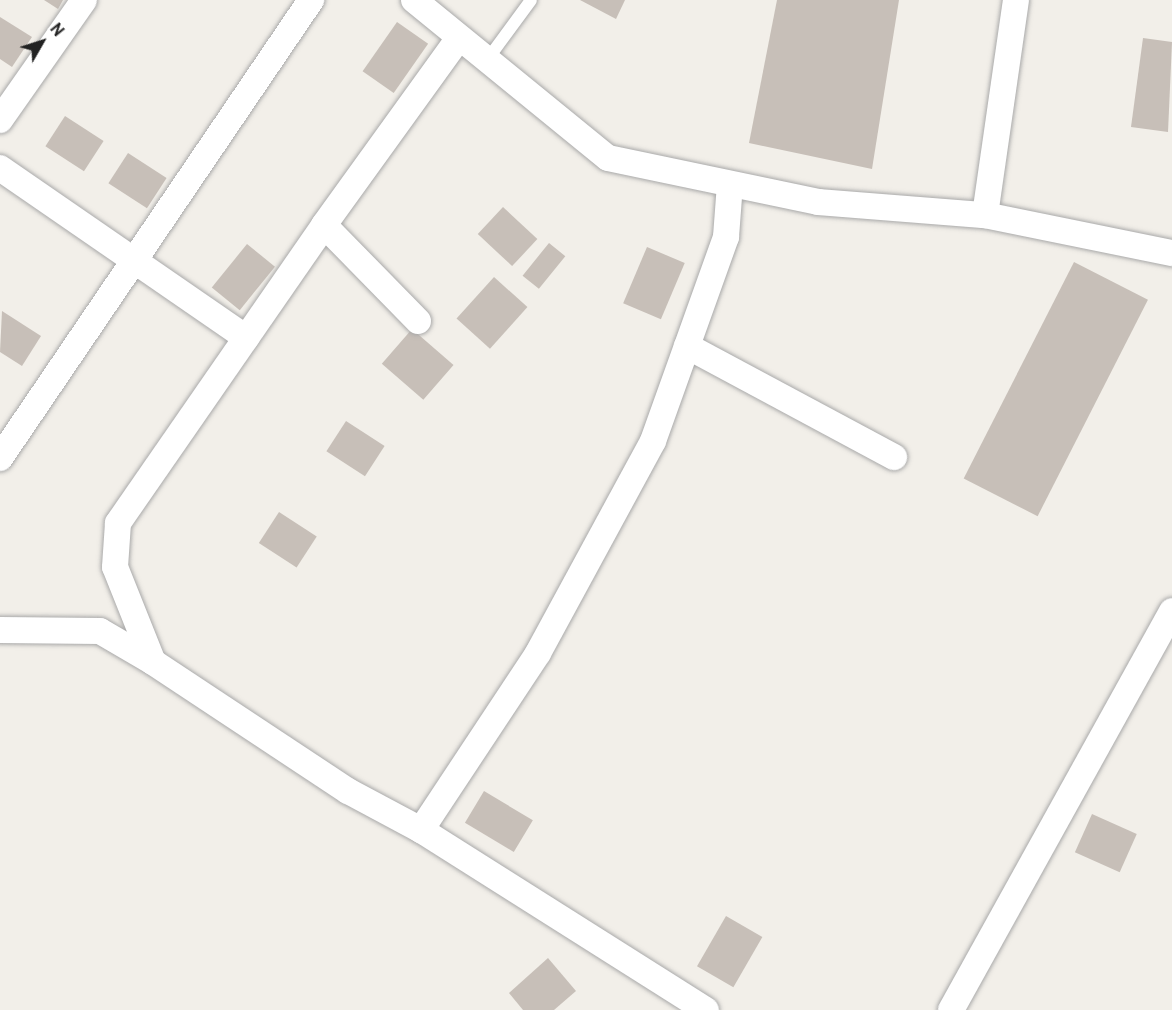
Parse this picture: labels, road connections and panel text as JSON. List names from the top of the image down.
{
  "north": "top right"
}
